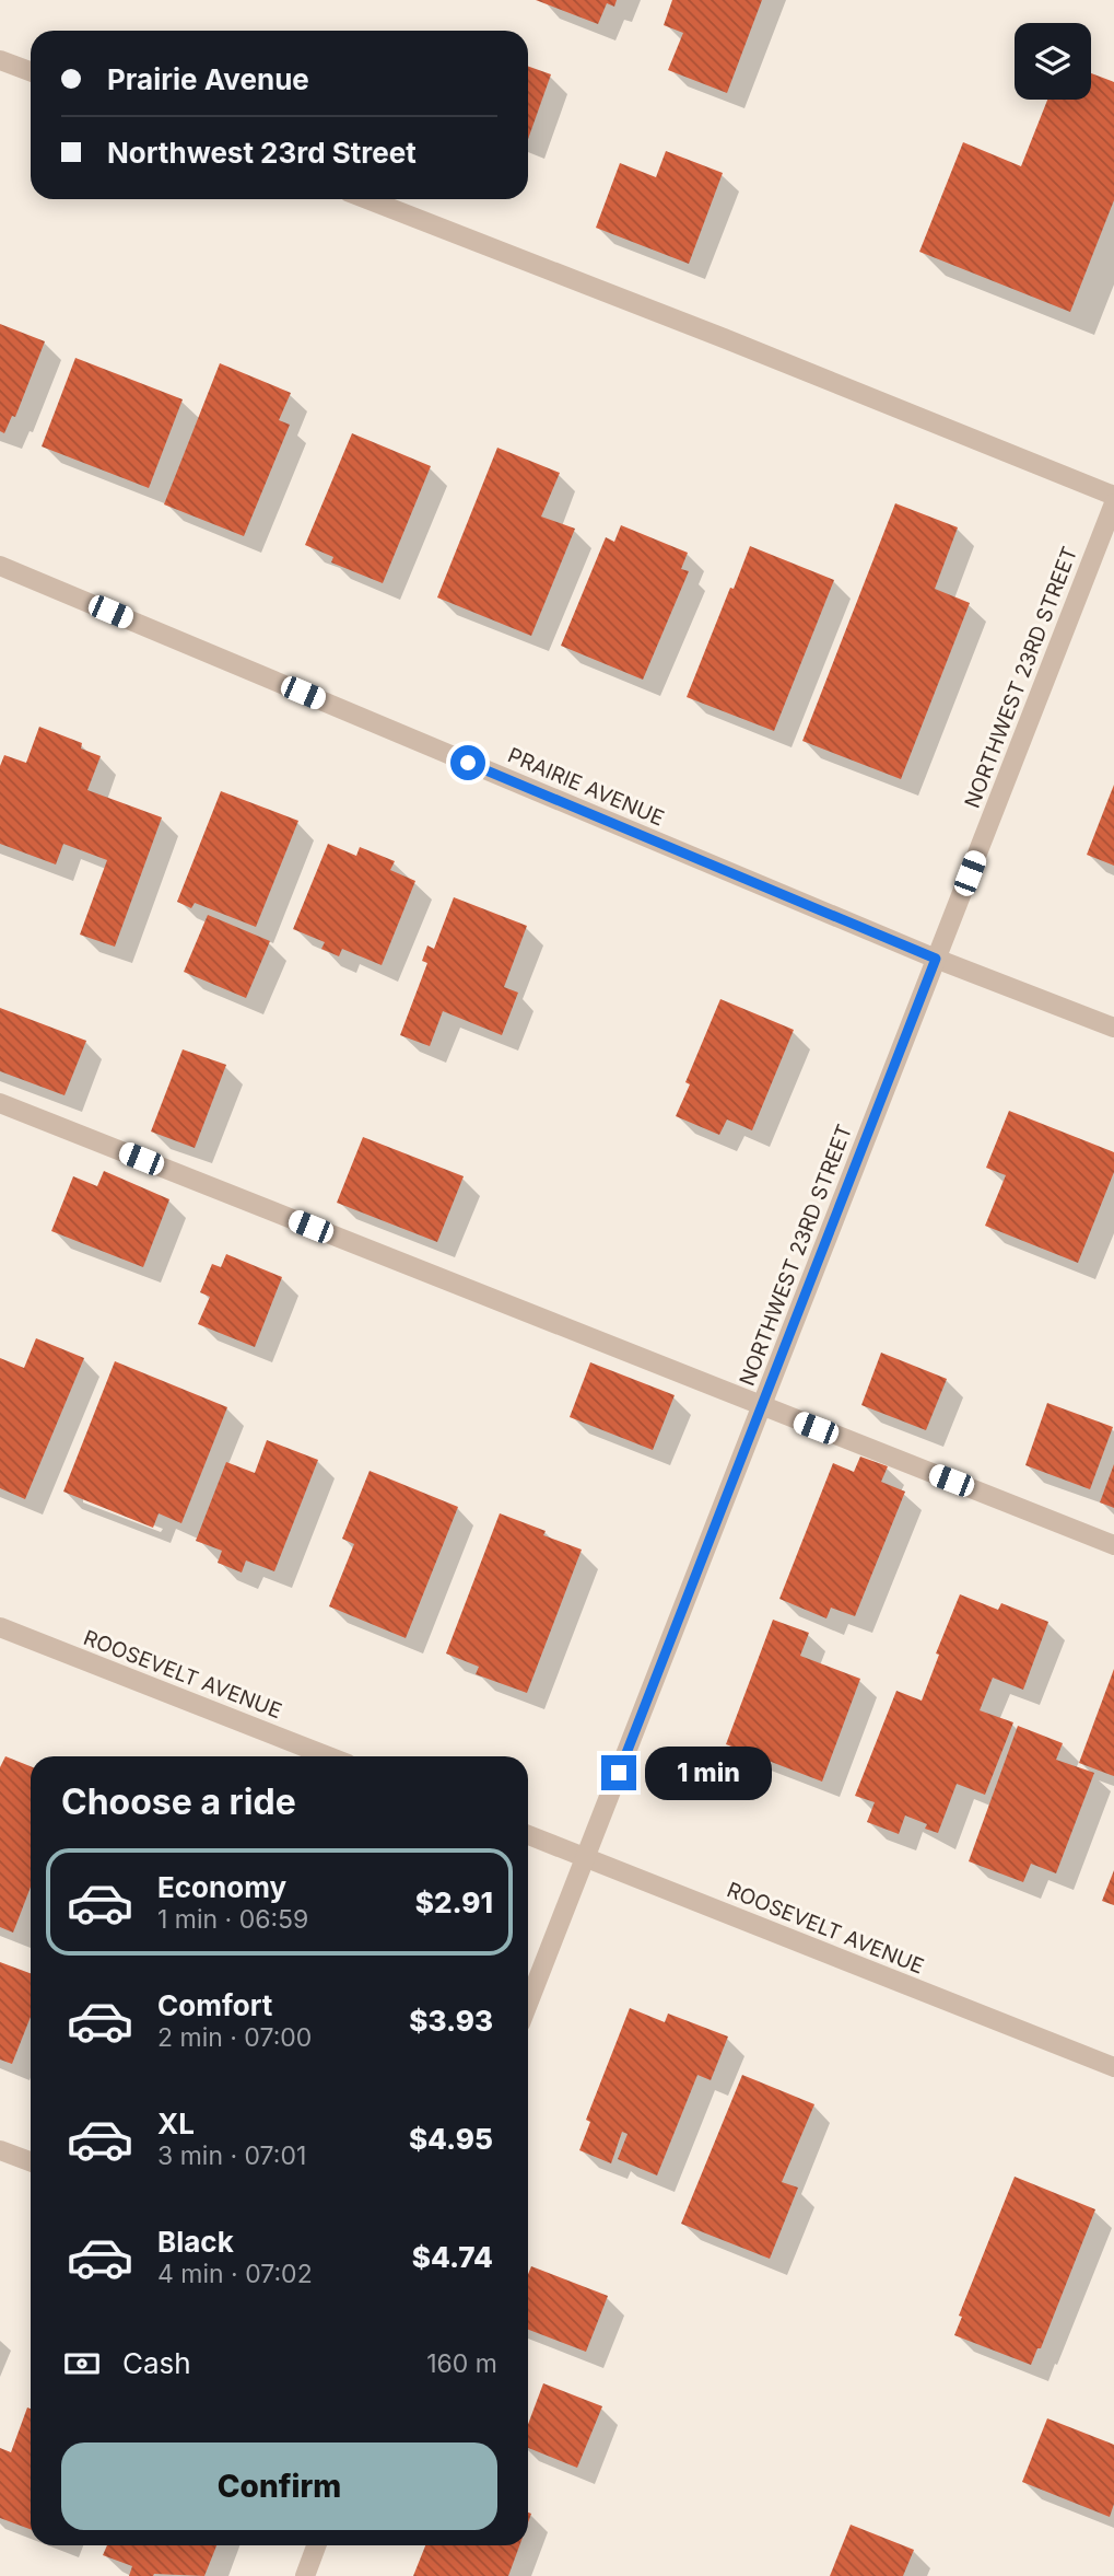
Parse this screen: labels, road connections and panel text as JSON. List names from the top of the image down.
{
  "streets": {
    "street": ["NORTHWEST 23RD STREET", "PRAIRIE AVENUE", "ROOSEVELT AVENUE"]
  },
  "crossings": [
    ["NORTHWEST 23RD STREET", "PRAIRIE AVENUE"],
    ["NORTHWEST 23RD STREET", "ROOSEVELT AVENUE"]
  ],
  "page": {
    "banner": ["Prairie Avenue", "Northwest 23rd Street"],
    "bubble": "1 min",
    "heading": "Choose a ride",
    "list": [
      {
        "name": "Economy",
        "note": "1 min · 06:59",
        "value": "$2.91"
      },
      {
        "name": "Comfort",
        "note": "2 min · 07:00",
        "value": "$3.93"
      },
      {
        "name": "XL",
        "note": "3 min · 07:01",
        "value": "$4.95"
      },
      {
        "name": "Black",
        "note": "4 min · 07:02",
        "value": "$4.74"
      }
    ],
    "pay": ["Cash", "160 m"],
    "buttons": "Confirm"
  }
}
